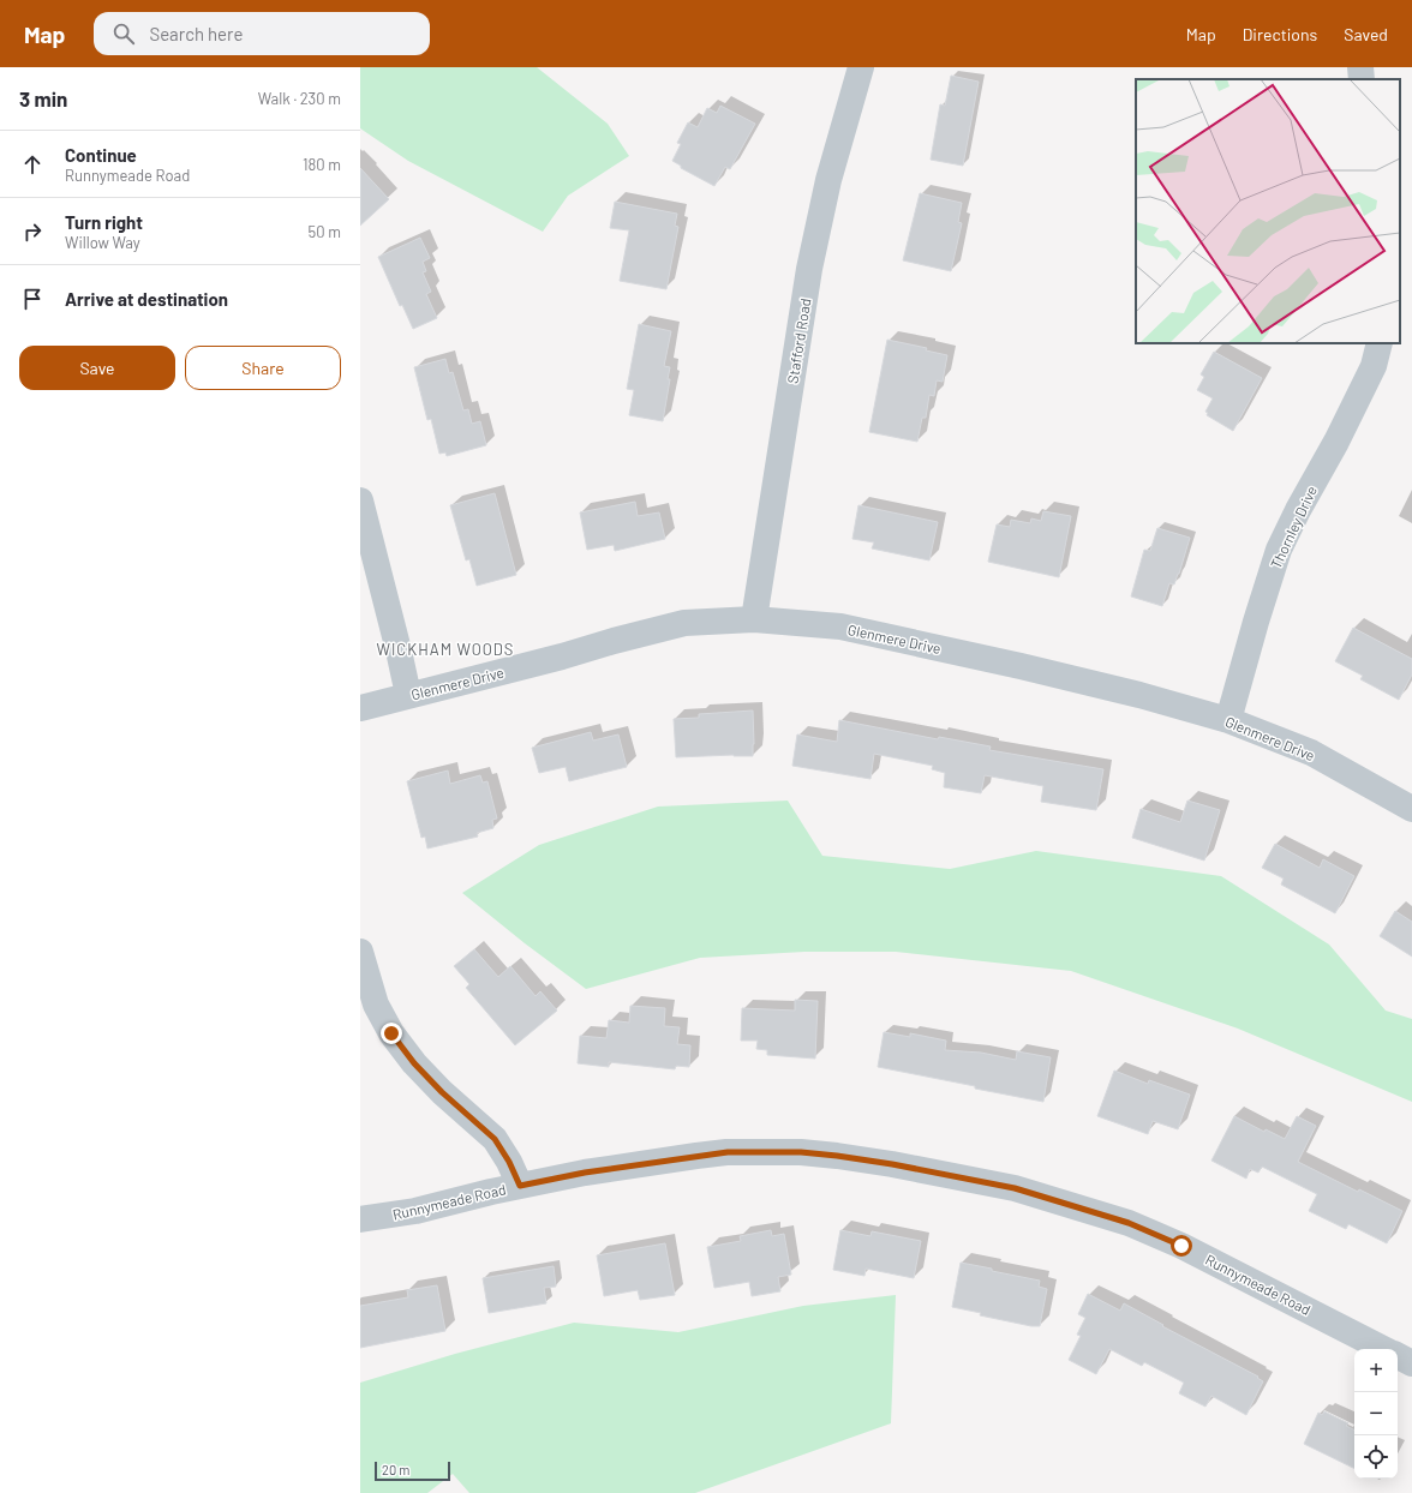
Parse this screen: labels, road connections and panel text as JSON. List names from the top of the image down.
{
  "streets": {
    "street": [
      "Stafford Road",
      "Thornley Drive",
      "Glenmere Drive",
      "Runnymeade Road"
    ]
  },
  "crossings": [
    ["Stafford Road", "Glenmere Drive"],
    ["Thornley Drive", "Glenmere Drive"]
  ],
  "districts": ["WICKHAM WOODS"],
  "scale_bar": "20 m",
  "page": {
    "header": "Map",
    "search": "Search here",
    "nav": ["Map", "Directions", "Saved"],
    "heading": ["3 min", "Walk · 230 m"],
    "list": [
      ["Continue", "Runnymeade Road", "180 m"],
      ["Turn right", "Willow Way", "50 m"],
      "Arrive at destination"
    ],
    "buttons": ["Save", "Share"],
    "map_buttons": ["+", "−"],
    "scale": "20 m"
  }
}
